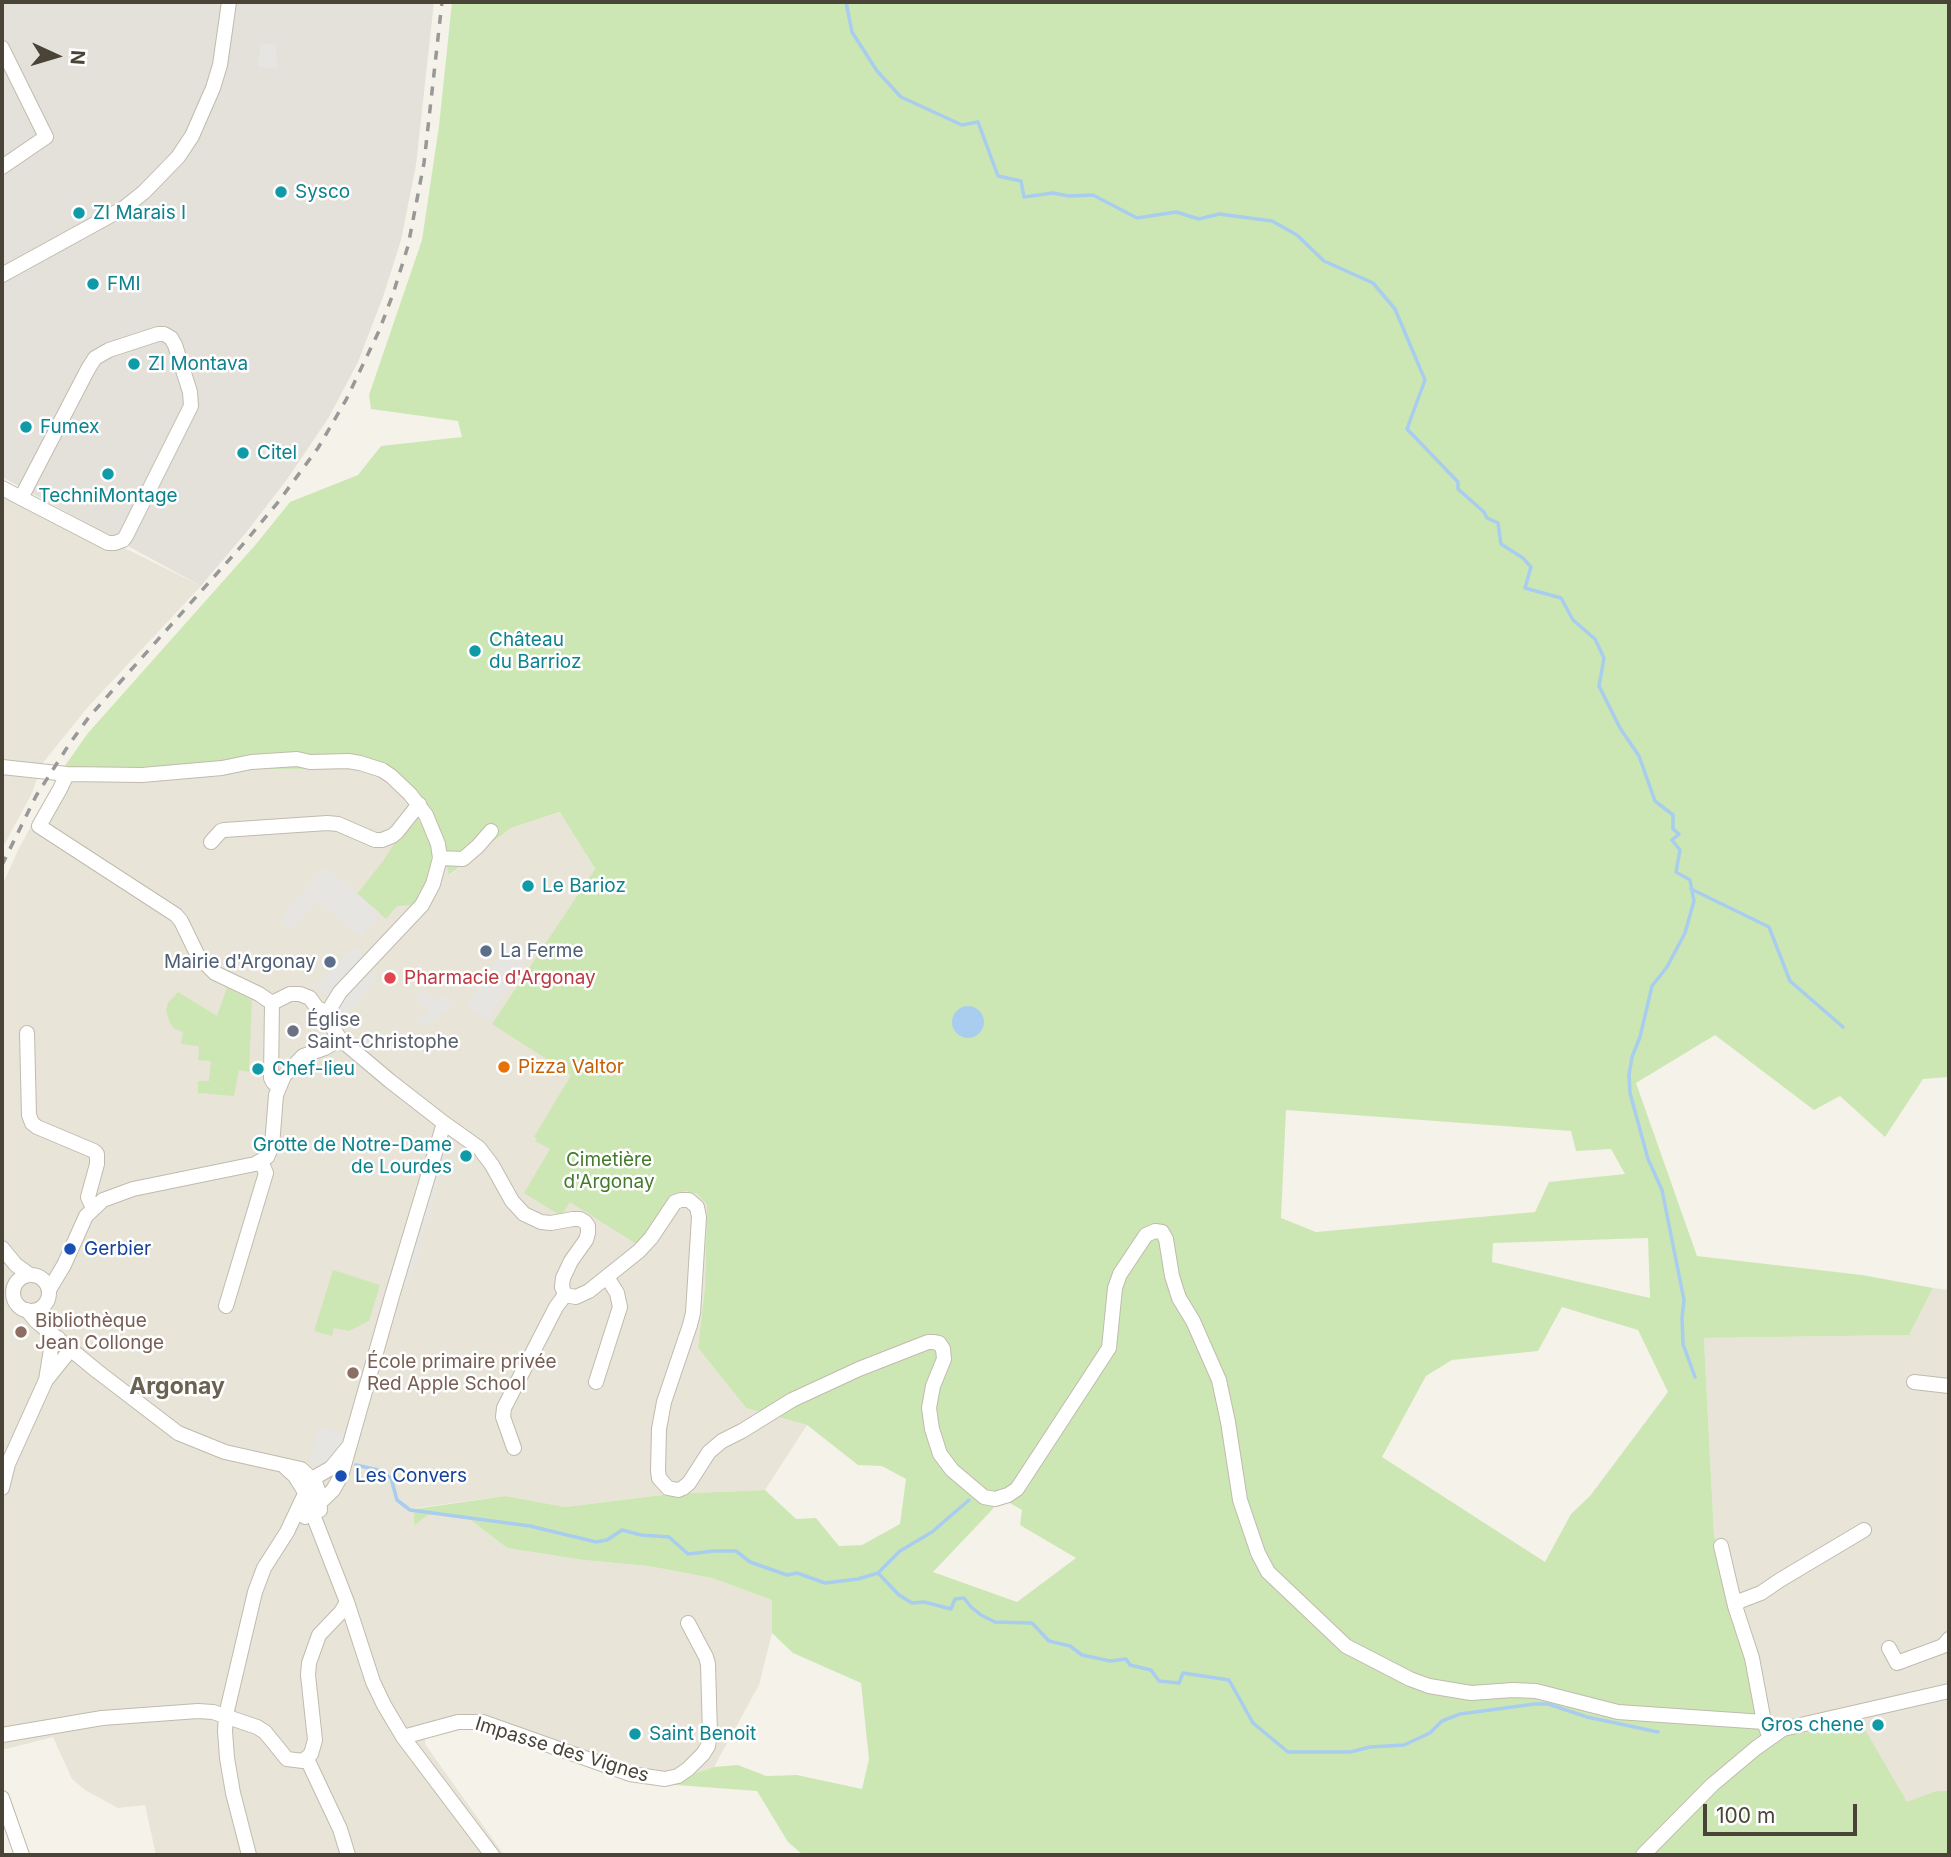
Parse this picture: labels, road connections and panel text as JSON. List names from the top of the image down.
{
  "streets": {
    "street": ["Impasse des Vignes"]
  },
  "districts": ["Argonay"],
  "parks": ["Cimetière d'Argonay"],
  "places": [
    "Sysco",
    "ZI Marais I",
    "FMI",
    "ZI Montava",
    "Fumex",
    "Citel",
    "TechniMontage",
    "Château du Barrioz",
    "Le Barioz",
    "La Ferme",
    "Mairie d'Argonay",
    "Pharmacie d'Argonay",
    "Église Saint-Christophe",
    "Pizza Valtor",
    "Chef-lieu",
    "Grotte de Notre-Dame de Lourdes",
    "Gerbier",
    "Bibliothèque Jean Collonge",
    "École primaire privée Red Apple School",
    "Les Convers",
    "Gros chene",
    "Saint Benoit"
  ],
  "scale_bar": "100 m",
  "north": "right"
}
